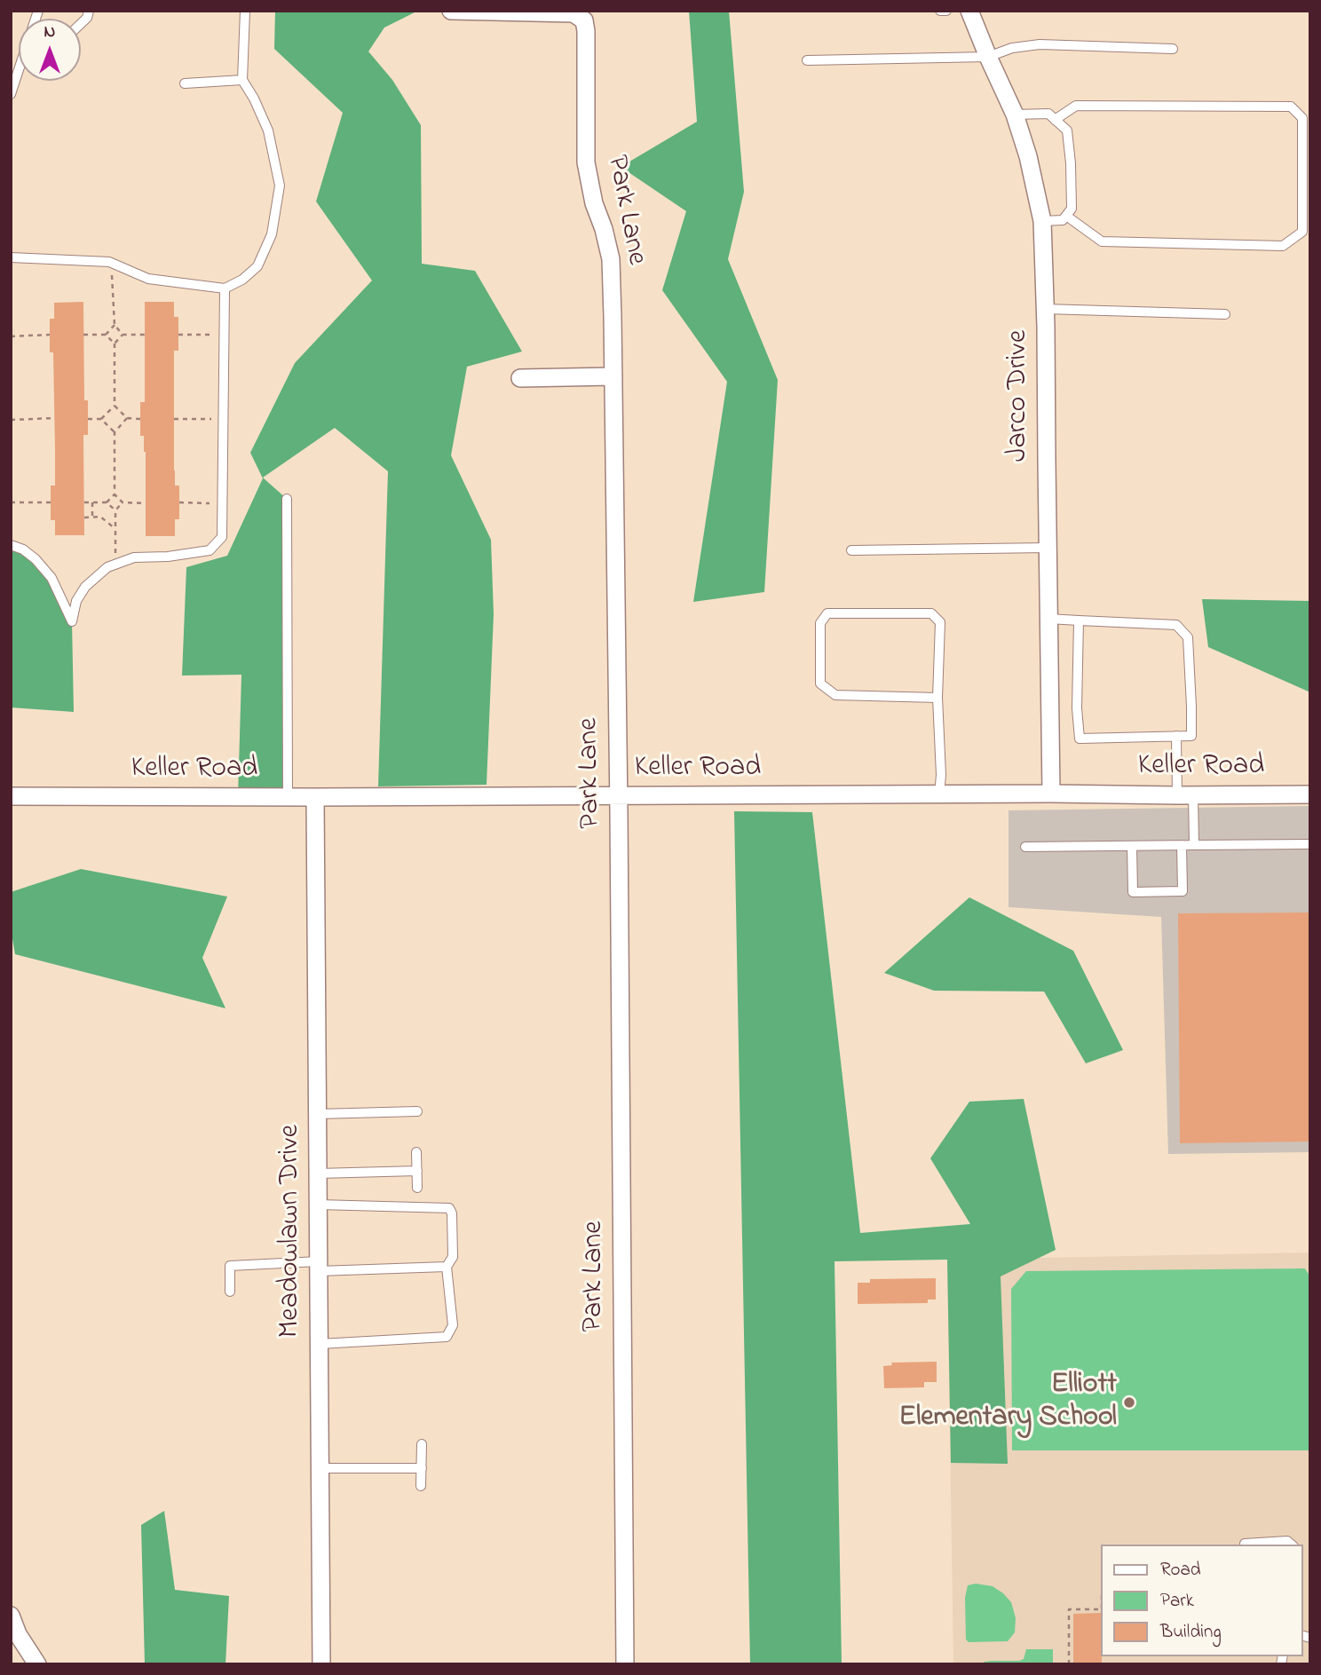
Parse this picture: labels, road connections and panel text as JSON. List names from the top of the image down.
{
  "streets": {
    "street": [
      "Park Lane",
      "Jarco Drive",
      "Keller Road",
      "Meadowlawn Drive"
    ]
  },
  "crossings": [
    ["Park Lane", "Keller Road"],
    ["Jarco Drive", "Keller Road"],
    ["Keller Road", "Meadowlawn Drive"]
  ],
  "places": ["Elliott Elementary School"],
  "legend": ["Road", "Park", "Building"],
  "north": "top"
}
